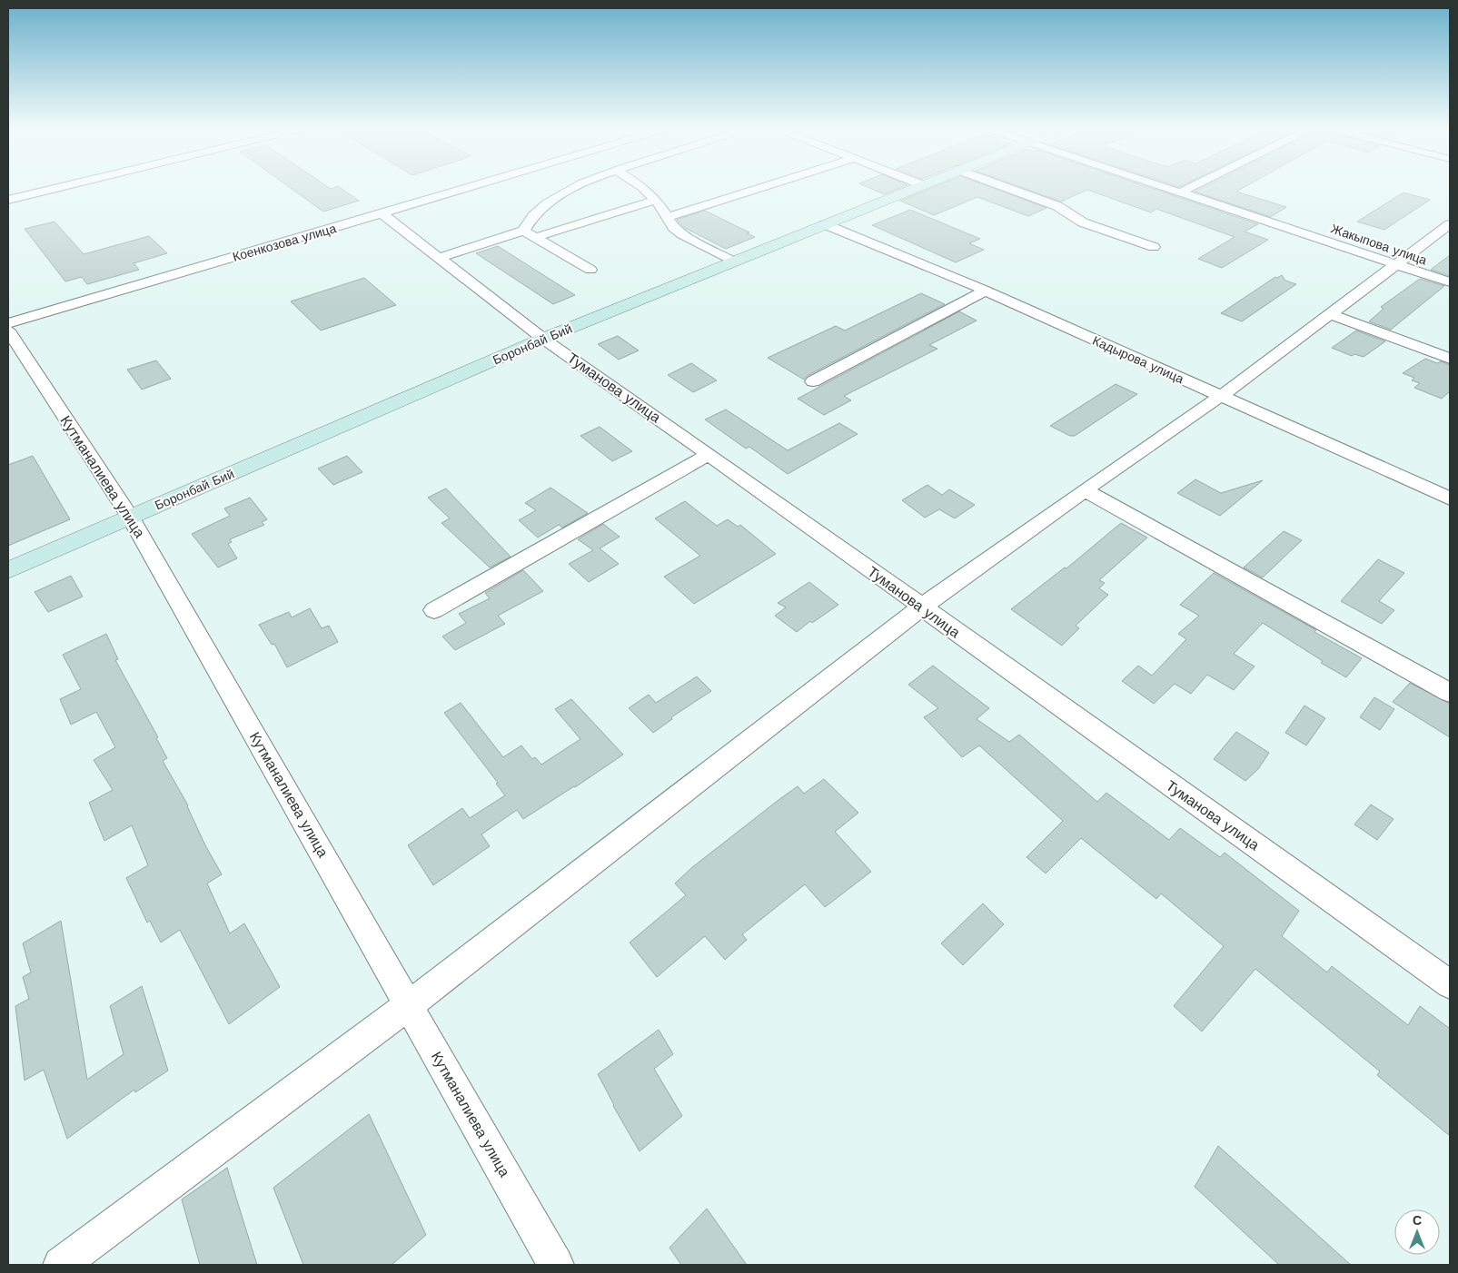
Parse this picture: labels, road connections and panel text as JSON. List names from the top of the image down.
{
  "streets": {
    "street": [
      "Коенкозова улица",
      "Жакыпова улица",
      "Боронбай Бий",
      "Кадырова улица",
      "Туманова улица",
      "Кутманалиева улица"
    ]
  },
  "crossings": [
    ["Коенкозова улица", "Туманова улица"],
    ["Боронбай Бий", "Кадырова улица"],
    ["Боронбай Бий", "Туманова улица"],
    ["Боронбай Бий", "Кутманалиева улица"]
  ],
  "north": "top"
}
